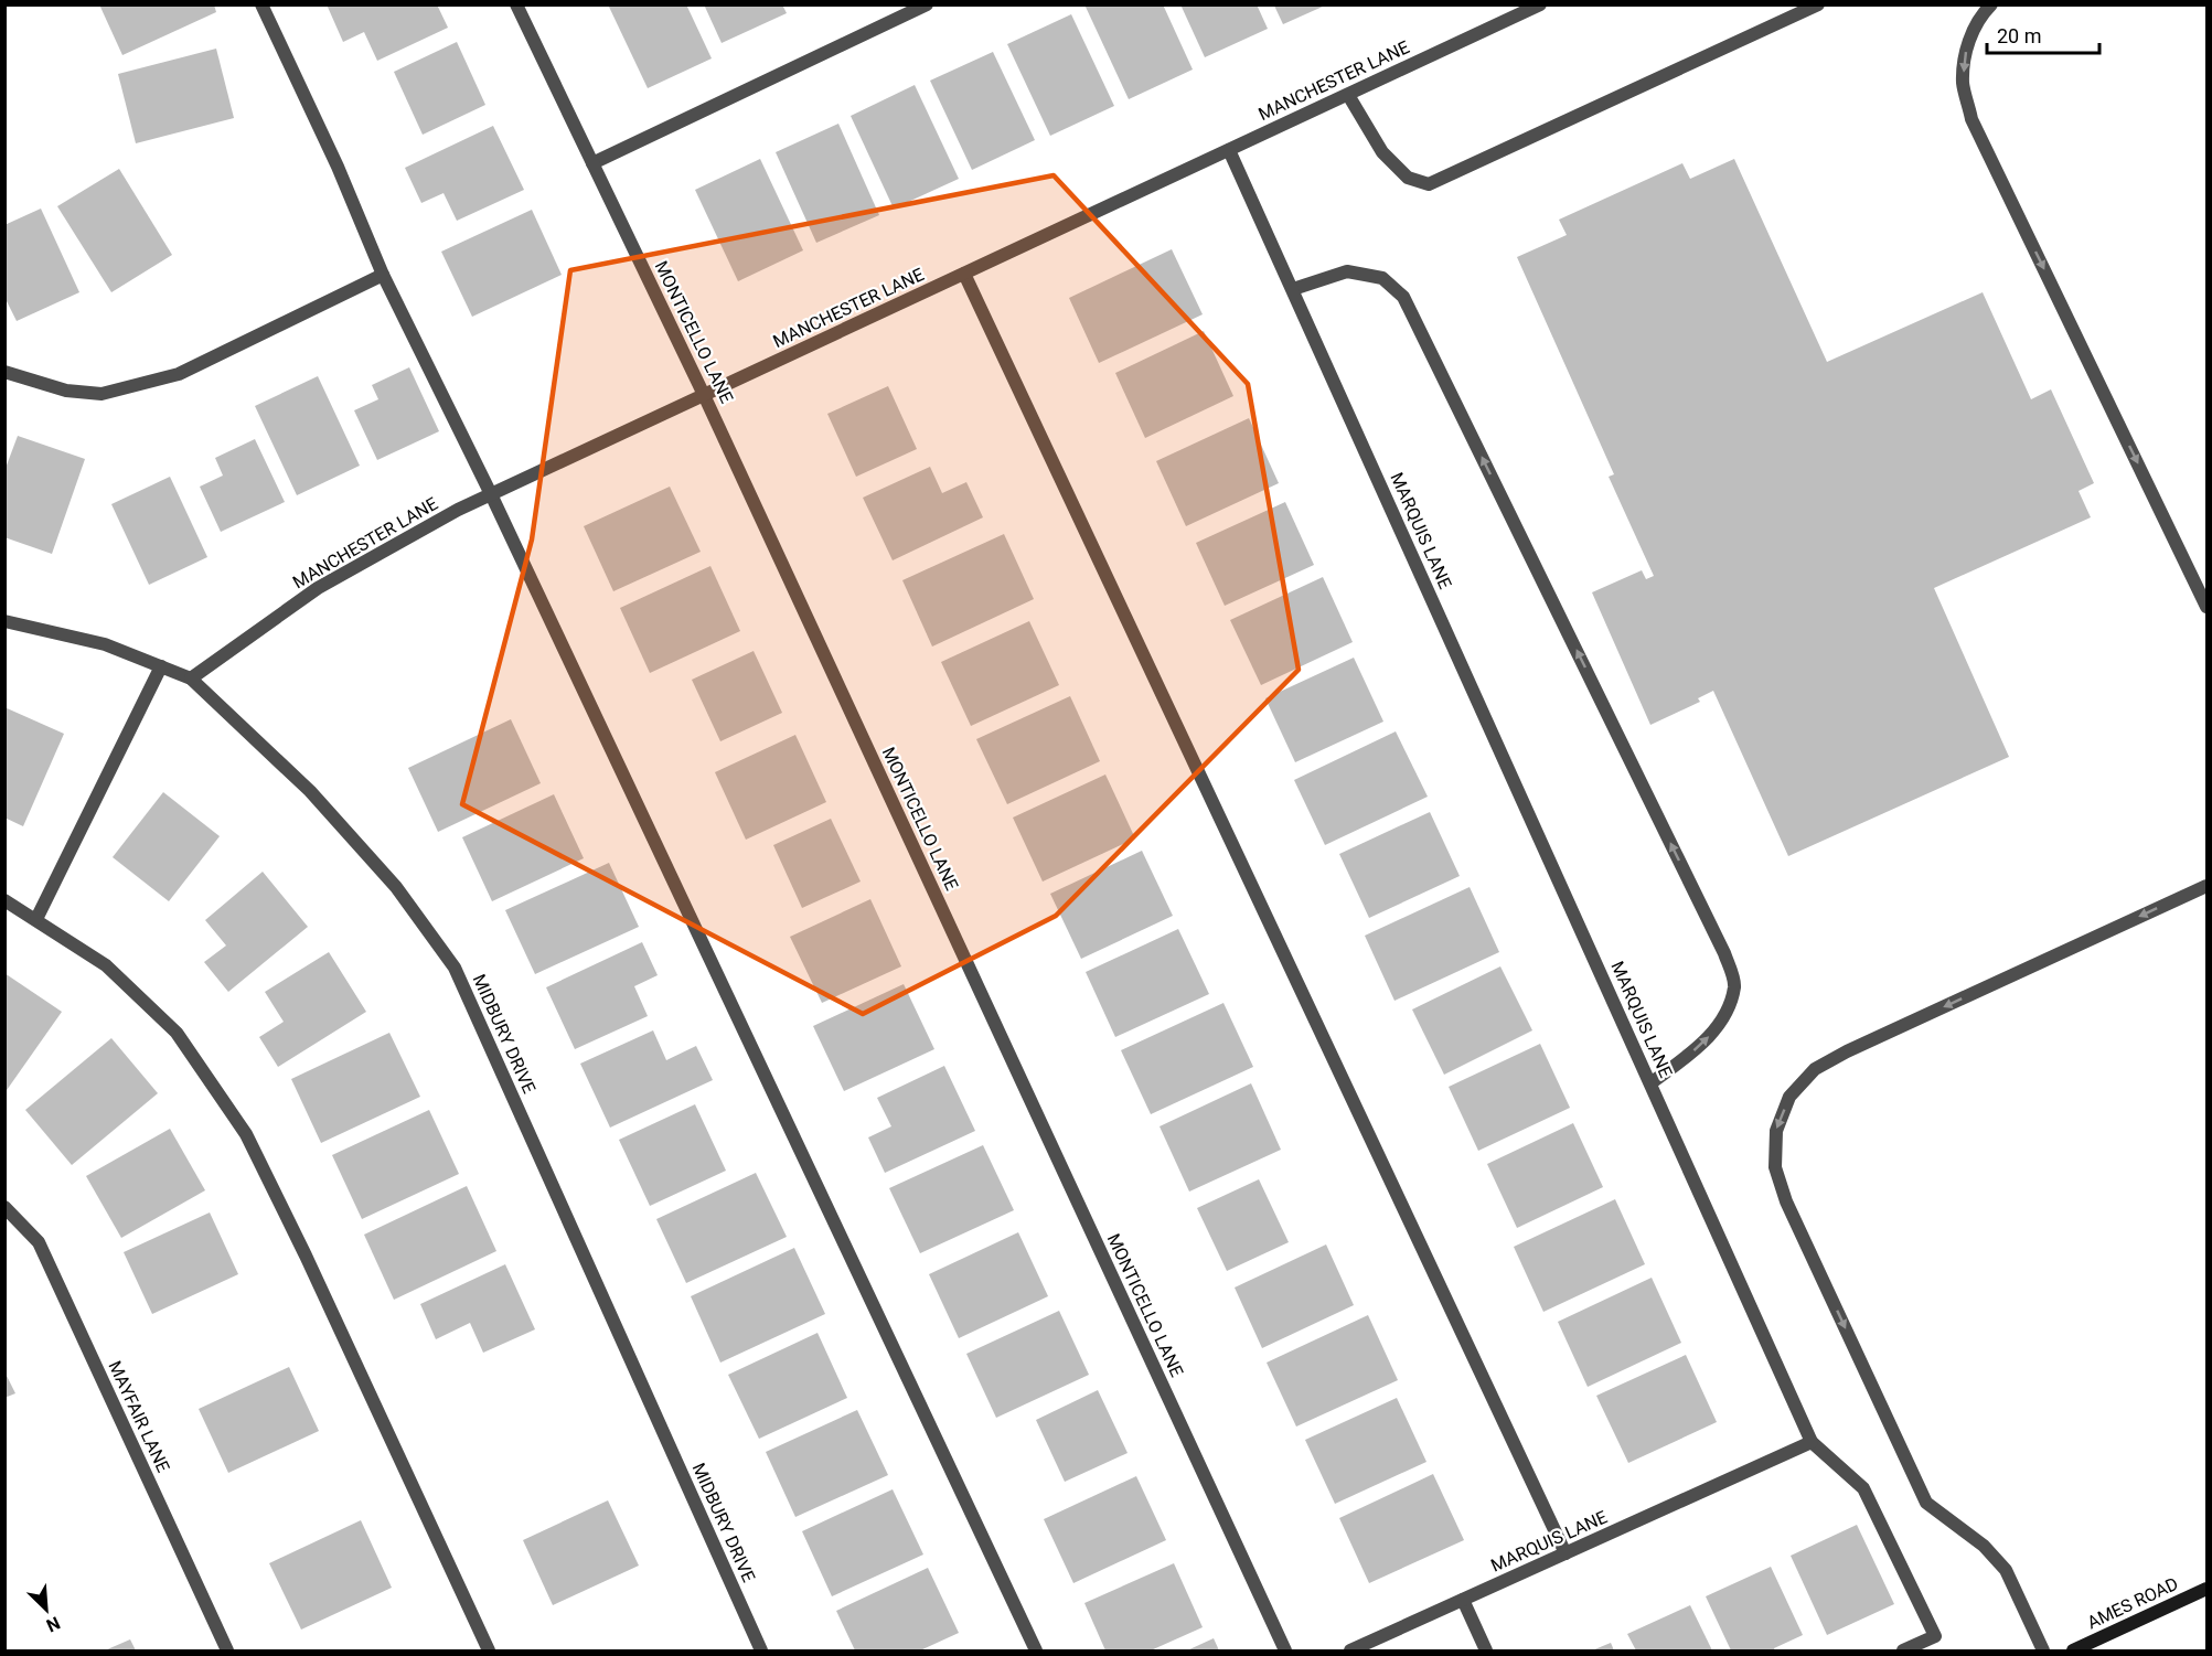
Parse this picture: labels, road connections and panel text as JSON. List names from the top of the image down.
{
  "streets": {
    "street": [
      "MANCHESTER LANE",
      "MONTICELLO LANE",
      "MARQUIS LANE",
      "MIDBURY DRIVE",
      "MAYFAIR LANE",
      "AMES ROAD"
    ]
  },
  "crossings": [
    ["MANCHESTER LANE", "MONTICELLO LANE"],
    ["MANCHESTER LANE", "MARQUIS LANE"],
    ["MANCHESTER LANE", "MIDBURY DRIVE"]
  ],
  "scale_bar": "20 m",
  "north": "bottom right"
}
